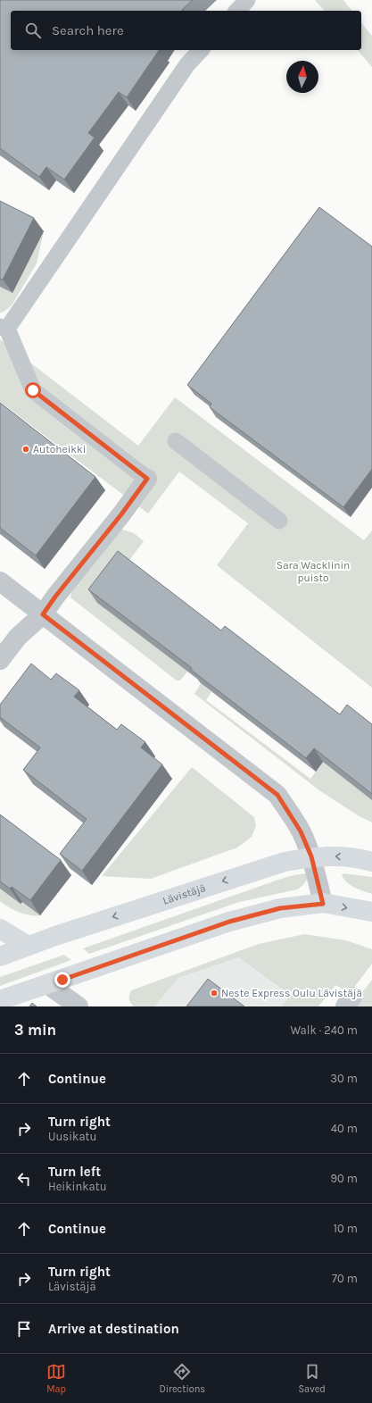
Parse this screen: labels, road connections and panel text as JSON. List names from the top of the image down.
{
  "streets": {
    "main road": ["Lävistäjä"]
  },
  "parks": ["Sara Wacklinin puisto"],
  "places": ["Autoheikki", "Neste Express Oulu Lävistäjä"],
  "north": "top",
  "page": {
    "search": "Search here",
    "heading": ["3 min", "Walk · 240 m"],
    "list": [
      ["Continue", "30 m"],
      ["Turn right", "Uusikatu", "40 m"],
      ["Turn left", "Heikinkatu", "90 m"],
      ["Continue", "10 m"],
      ["Turn right", "Lävistäjä", "70 m"],
      "Arrive at destination"
    ],
    "nav": ["Map", "Directions", "Saved"]
  }
}
